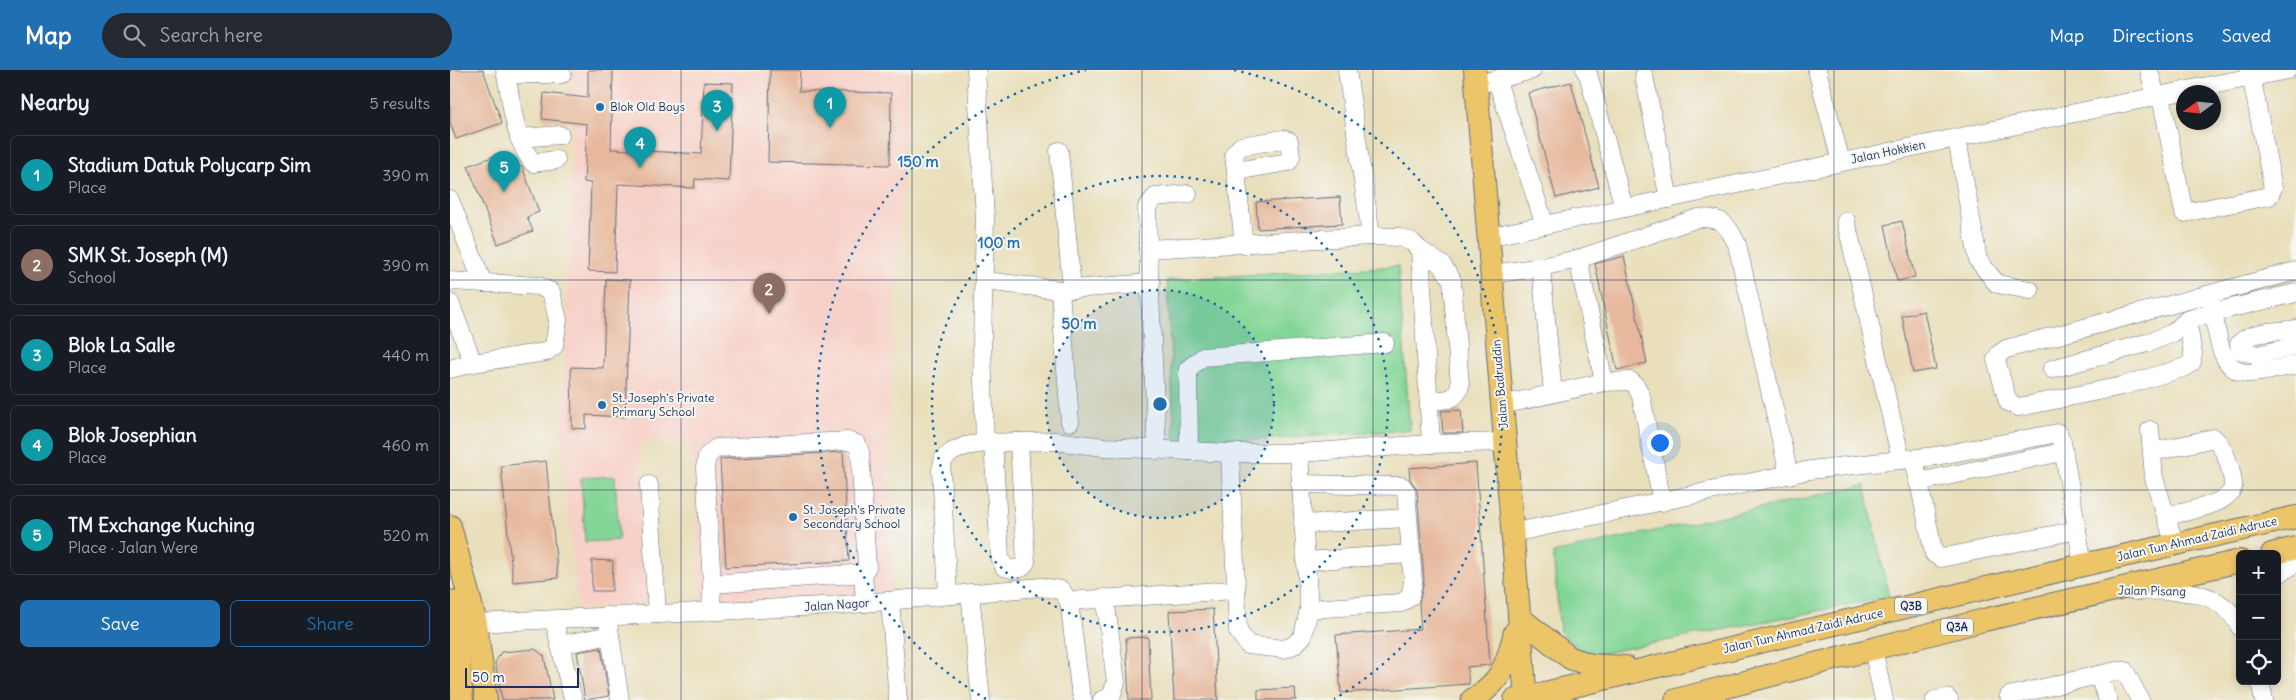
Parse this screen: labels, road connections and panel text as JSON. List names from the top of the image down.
{
  "streets": {
    "main road": [
      "Jalan Badruddin",
      "Jalan Tun Ahmad Zaidi Adruce",
      "Q3B",
      "Q3A"
    ],
    "street": ["Jalan Hokkien", "Jalan Pisang", "Jalan Nagor"]
  },
  "crossings": [
    ["Jalan Hokkien", "Jalan Badruddin"],
    ["Jalan Badruddin", "Jalan Tun Ahmad Zaidi Adruce"],
    ["Jalan Pisang", "Q3A"]
  ],
  "places": ["Blok Old Boys", "St. Joseph's Private Primary School", "St. Joseph's Private Secondary School"],
  "scale_bar": "50 m",
  "north": "left",
  "page": {
    "header": "Map",
    "search": "Search here",
    "nav": ["Map", "Directions", "Saved"],
    "heading": ["Nearby", "5 results"],
    "pins": [
      "1",
      "3",
      "4",
      "5",
      "2"
    ],
    "list": [
      {
        "mark": "1",
        "name": "Stadium Datuk Polycarp Sim",
        "note": "Place",
        "value": "390 m"
      },
      {
        "mark": "2",
        "name": "SMK St. Joseph (M)",
        "note": "School",
        "value": "390 m"
      },
      {
        "mark": "3",
        "name": "Blok La Salle",
        "note": "Place",
        "value": "440 m"
      },
      {
        "mark": "4",
        "name": "Blok Josephian",
        "note": "Place",
        "value": "460 m"
      },
      {
        "mark": "5",
        "name": "TM Exchange Kuching",
        "note": "Place · Jalan Were",
        "value": "520 m"
      }
    ],
    "map_buttons": ["+", "−"],
    "buttons": ["Save", "Share"],
    "scale": "50 m"
  },
  "rings": ["150 m", "100 m", "50 m"]
}
